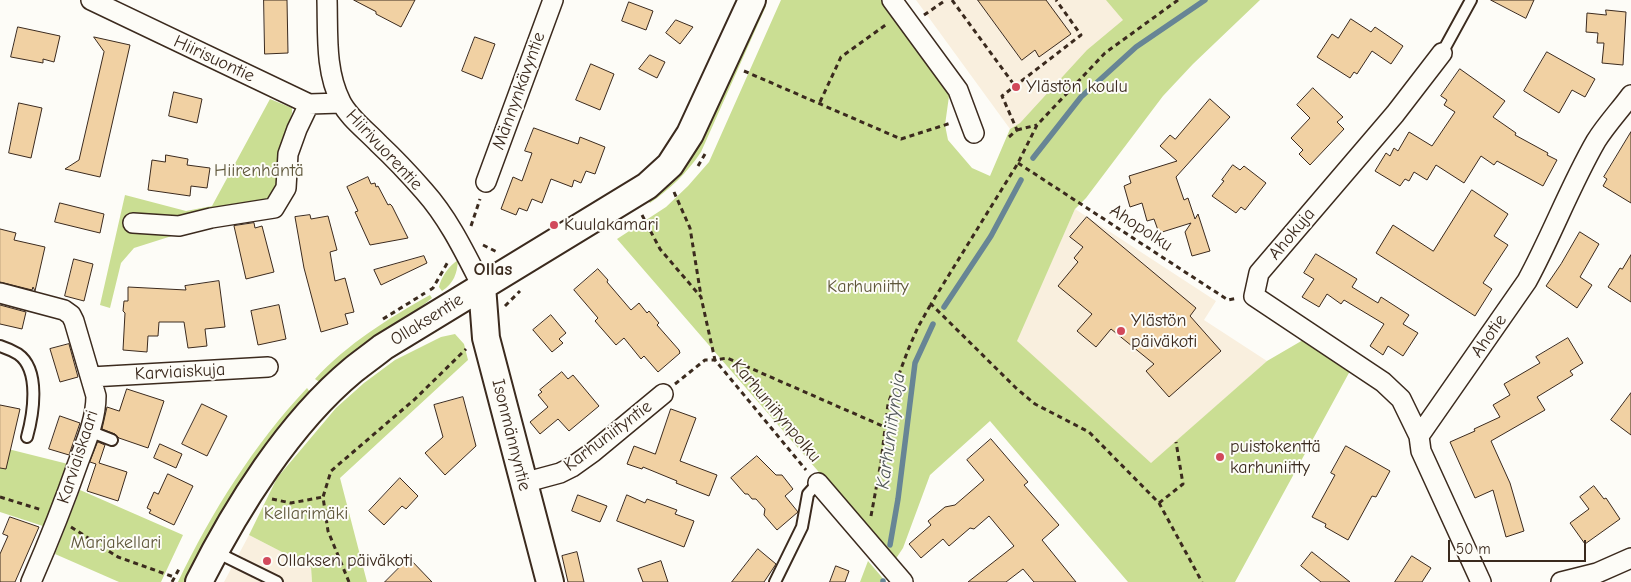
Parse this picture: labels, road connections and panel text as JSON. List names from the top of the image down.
{
  "streets": {
    "street": [
      "Hiirisuontie",
      "Männynkävyntie",
      "Hiirivuorentie",
      "Ahokuja",
      "Ollaksentie",
      "Ahotie",
      "Karviaiskuja",
      "Isonmännyntie",
      "Karhuniityntie",
      "Karviaiskaari"
    ],
    "path": ["Ahopolku", "Karhuniitynpolku"]
  },
  "crossings": [
    ["Hiirisuontie", "Hiirivuorentie"],
    ["Hiirivuorentie", "Ollaksentie"],
    ["Hiirivuorentie", "Isonmännyntie"],
    ["Ahopolku", "Ahokuja"],
    ["Ollaksentie", "Isonmännyntie"],
    ["Karviaiskuja", "Karviaiskaari"],
    ["Karhuniitynpolku", "Karhuniityntie"],
    ["Isonmännyntie", "Karhuniityntie"]
  ],
  "districts": ["Ollas"],
  "water": ["Karhuniitynoja"],
  "parks": [
    "Hiirenhäntä",
    "Karhuniitty",
    "Kellarimäki",
    "Marjakellari"
  ],
  "places": [
    "Ylästön koulu",
    "Kuulakamari",
    "Ylästön päiväkoti",
    "puistokenttä karhuniitty",
    "Ollaksen päiväkoti"
  ],
  "scale_bar": "50 m"
}
